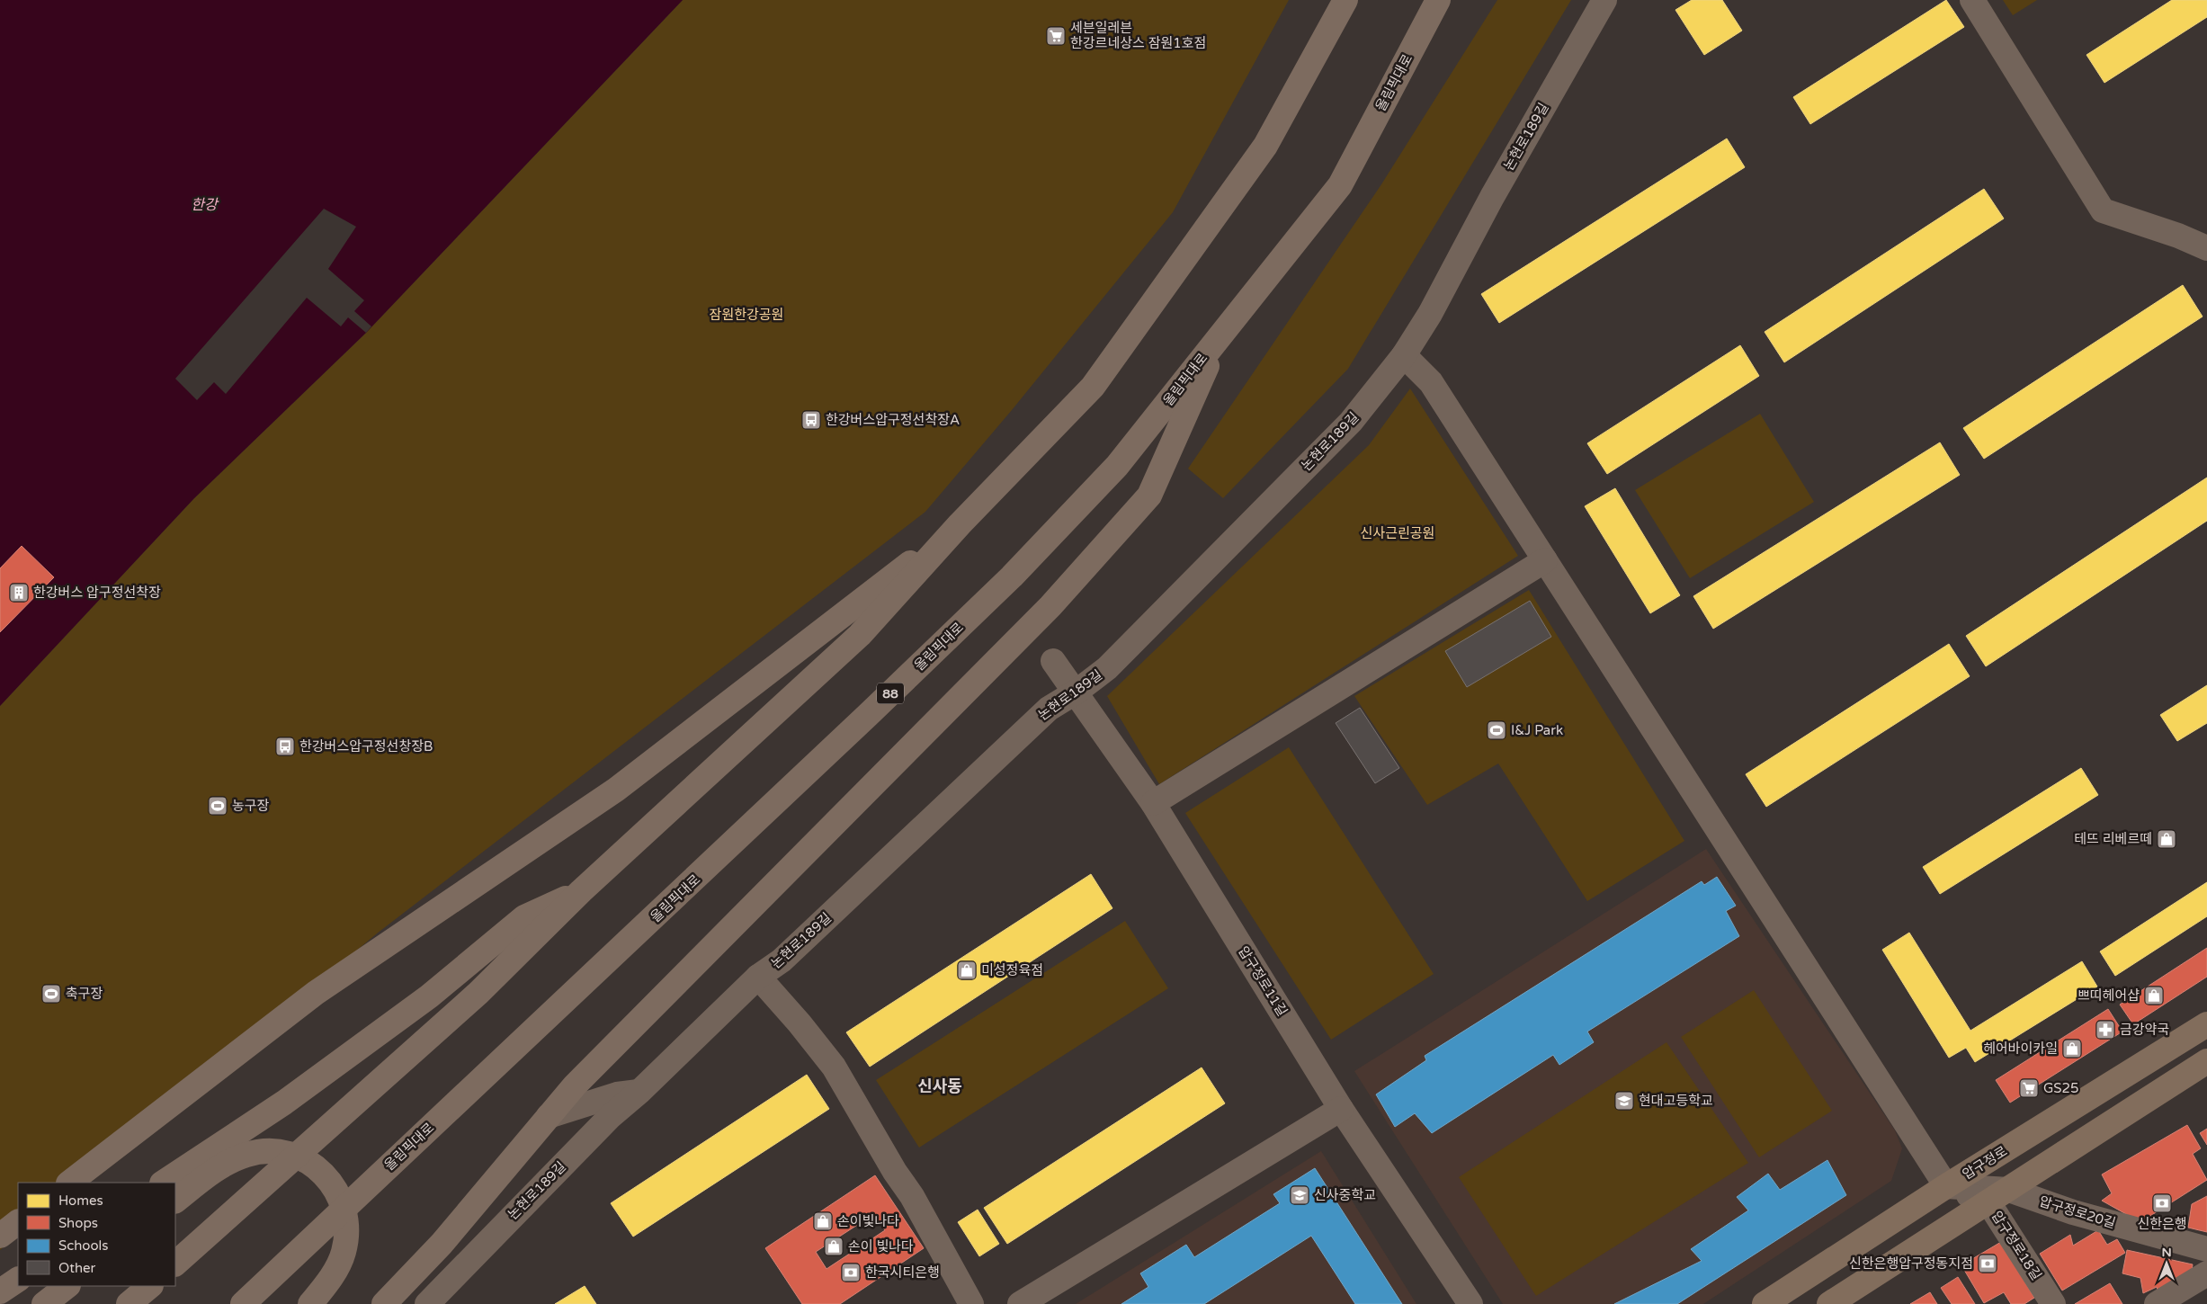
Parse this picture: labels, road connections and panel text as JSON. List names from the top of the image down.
{
  "streets": {
    "highway": ["올림픽대로", "88"],
    "main road": ["압구정로"],
    "street": [
      "논현로189길",
      "압구정로11길",
      "압구정로20길",
      "압구정로18길"
    ]
  },
  "crossings": [
    ["논현로189길", "압구정로11길"],
    ["압구정로", "압구정로20길"],
    ["압구정로20길", "압구정로18길"]
  ],
  "districts": ["신사동"],
  "water": ["한강"],
  "parks": ["잠원한강공원", "신사근린공원"],
  "places": {
    "supermarket": ["세븐일레븐 한강르네상스 잠원1호점", "GS25"],
    "bus stop": ["한강버스압구정선착장A", "한강버스압구정선창장B"],
    "building": ["한강버스 압구정선착장"],
    "sports": ["I&J Park", "농구장", "축구장"],
    "shop": [
      "테뜨 리베르떼",
      "미성정육점",
      "쁘띠헤어샵",
      "헤어바이카일",
      "손이빛나다",
      "손이 빛나다"
    ],
    "pharmacy": ["금강약국"],
    "school or university": ["현대고등학교", "신사중학교"],
    "bank": ["신한은행", "신한은행압구정동지점", "한국시티은행"]
  },
  "legend": [
    "Homes",
    "Shops",
    "Schools",
    "Other"
  ],
  "north": "top"
}
